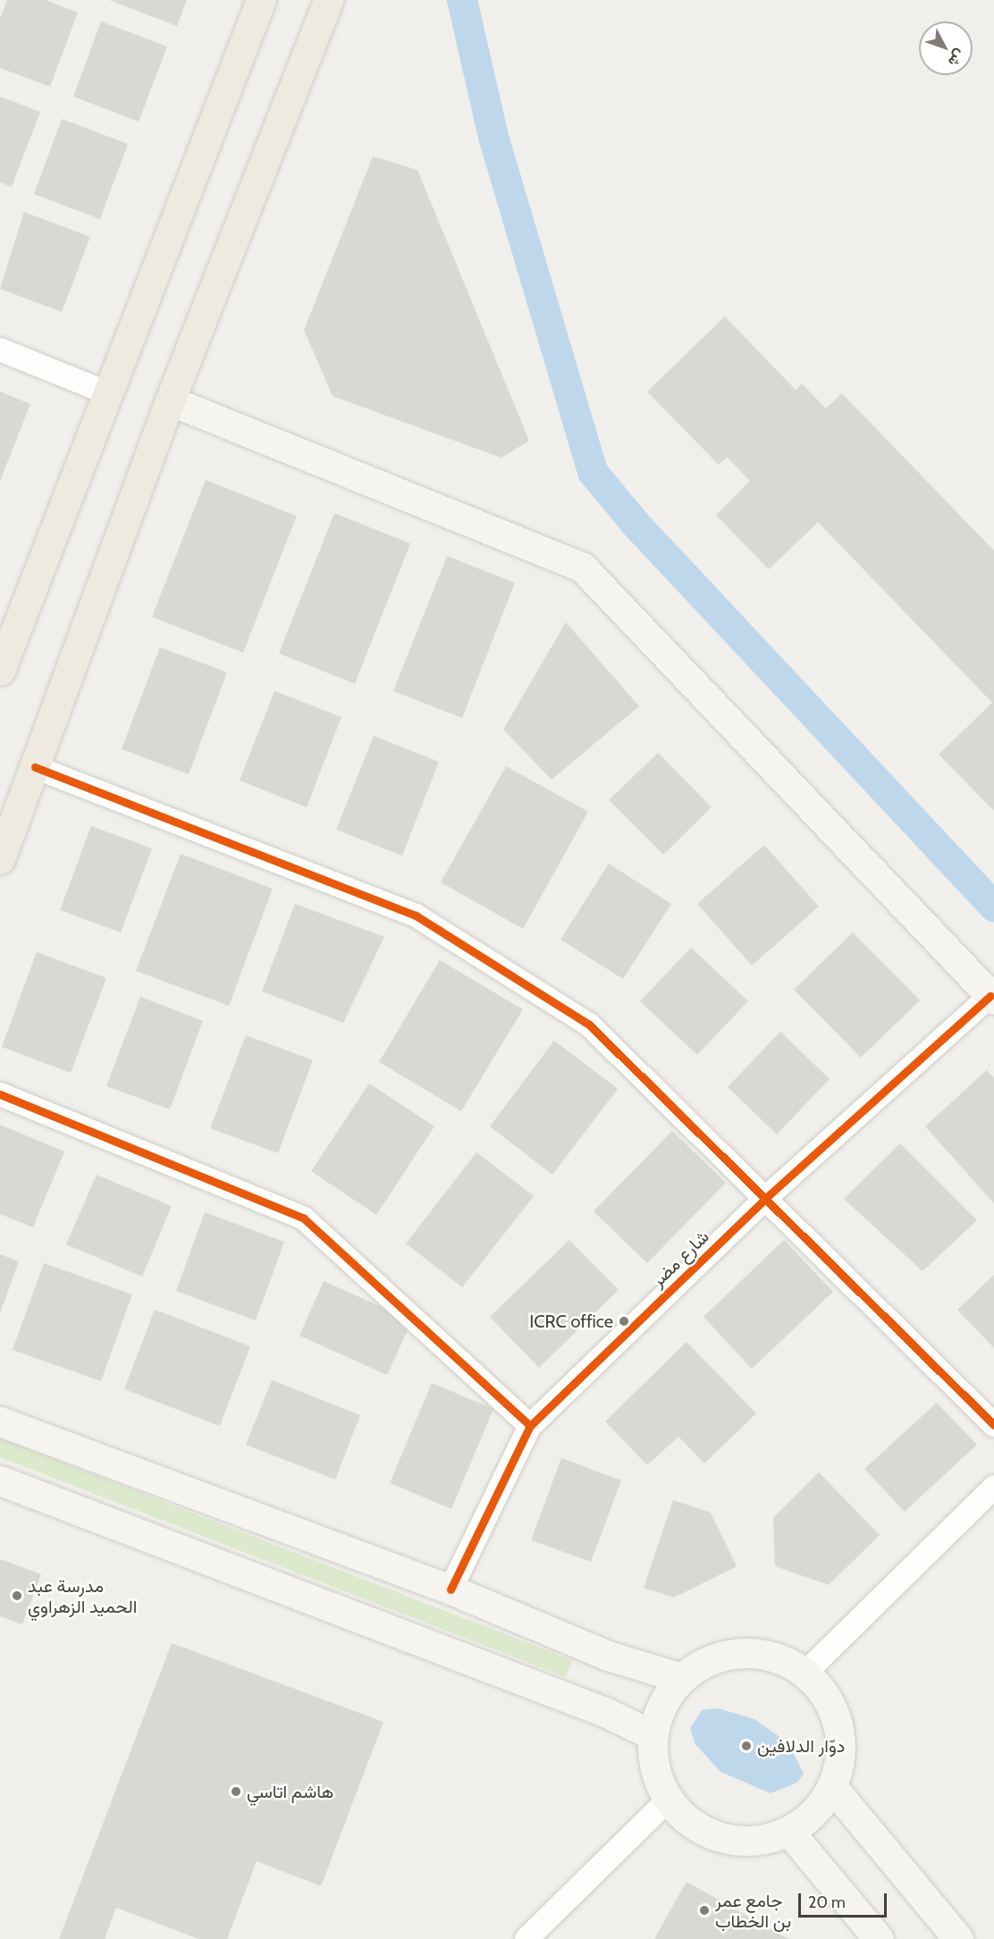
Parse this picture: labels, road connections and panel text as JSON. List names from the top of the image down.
{
  "streets": {
    "street": ["شارع مضر"]
  },
  "places": [
    "ICRC office",
    "مدرسة عبد الحميد الزهراوي",
    "دوّار الدلافين",
    "هاشم اتاسي",
    "جامع عمر بن الخطاب"
  ],
  "scale_bar": "20 m",
  "north": "bottom right"
}
